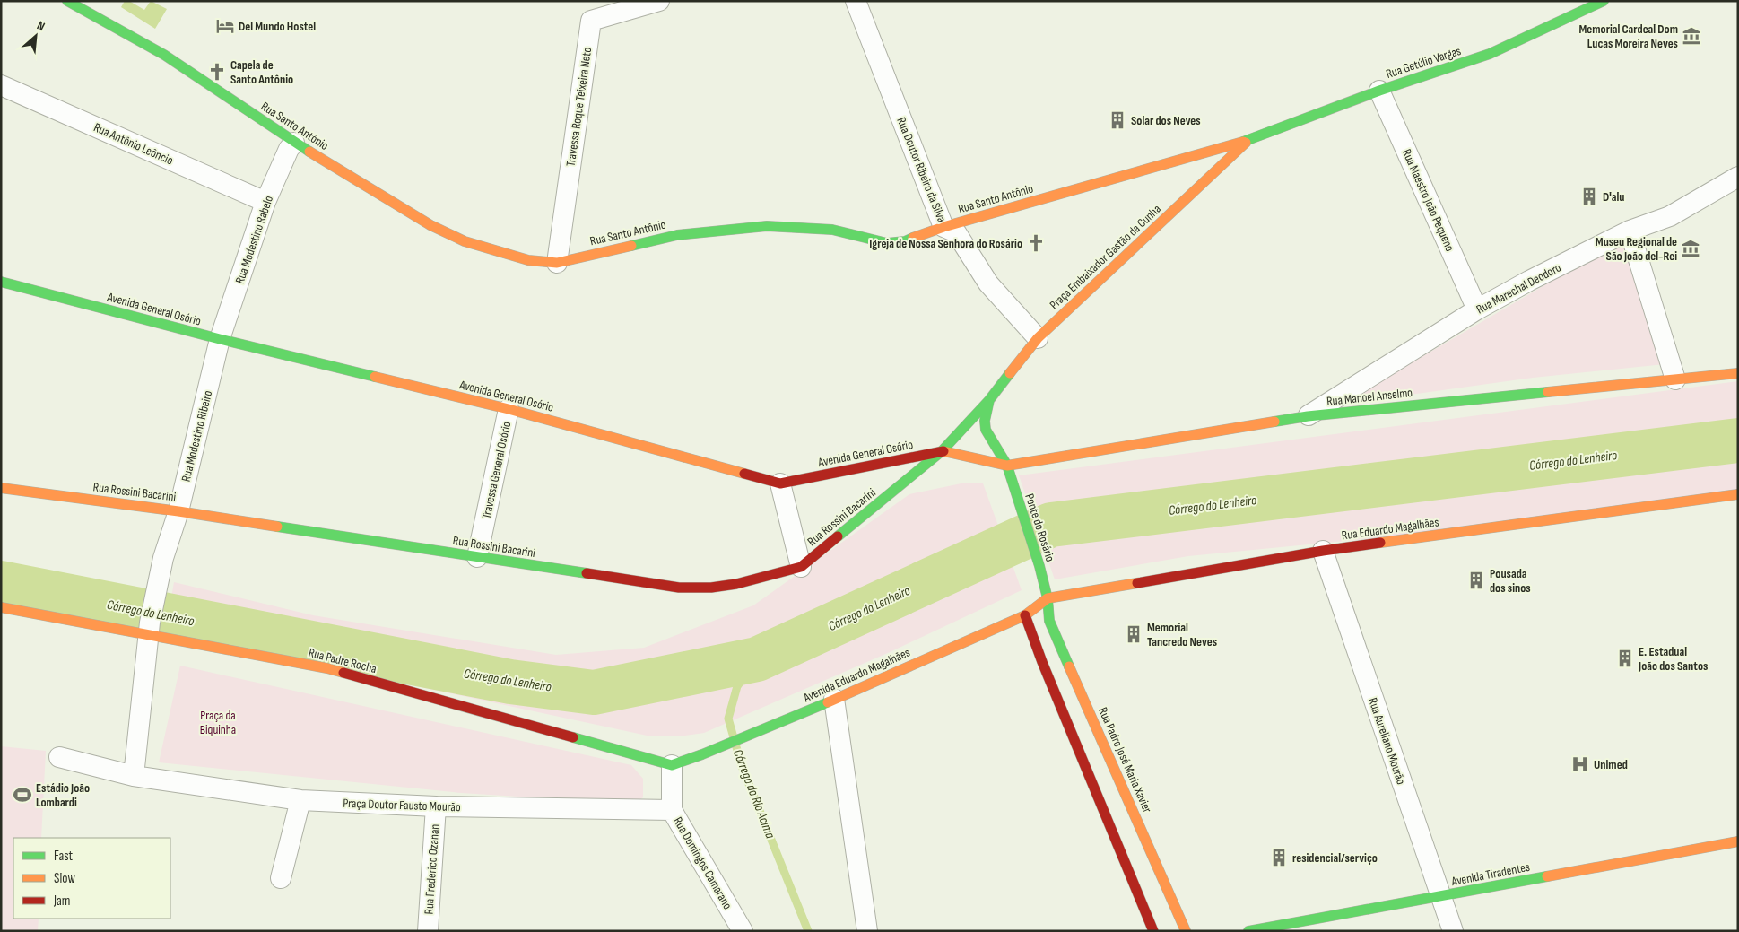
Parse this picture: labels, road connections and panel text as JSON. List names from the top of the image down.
{
  "streets": {
    "main road": [
      "Rua Getúlio Vargas",
      "Rua Santo Antônio",
      "Praça Embaixador Gastão da Cunha",
      "Avenida General Osório",
      "Rua Manoel Anselmo",
      "Rua Rossini Bacarini",
      "Ponte do Rosário",
      "Rua Eduardo Magalhães",
      "Rua Padre Rocha",
      "Avenida Eduardo Magalhães",
      "Rua Padre José Maria Xavier",
      "Avenida Tiradentes"
    ],
    "street": [
      "Travessa Roque Teixeira Neto",
      "Rua Antônio Leôncio",
      "Rua Doutor Ribeiro da Silva",
      "Rua Maestro João Pequeno",
      "Rua Modestino Rabelo",
      "Rua Marechal Deodoro",
      "Rua Modestino Ribeiro",
      "Travessa General Osório",
      "Rua Aureliano Mourão",
      "Praça Doutor Fausto Mourão",
      "Rua Domingos Camarano",
      "Rua Frederico Ozanan"
    ]
  },
  "crossings": [
    ["Rua Getúlio Vargas", "Rua Santo Antônio"],
    ["Rua Getúlio Vargas", "Rua Maestro João Pequeno"],
    ["Rua Getúlio Vargas", "Praça Embaixador Gastão da Cunha"],
    ["Travessa Roque Teixeira Neto", "Rua Santo Antônio"],
    ["Rua Santo Antônio", "Rua Doutor Ribeiro da Silva"],
    ["Rua Santo Antônio", "Rua Modestino Rabelo"],
    ["Rua Santo Antônio", "Praça Embaixador Gastão da Cunha"],
    ["Rua Antônio Leôncio", "Rua Modestino Rabelo"],
    ["Rua Doutor Ribeiro da Silva", "Praça Embaixador Gastão da Cunha"],
    ["Rua Maestro João Pequeno", "Rua Marechal Deodoro"],
    ["Rua Modestino Rabelo", "Avenida General Osório"],
    ["Rua Modestino Rabelo", "Rua Modestino Ribeiro"],
    ["Praça Embaixador Gastão da Cunha", "Rua Rossini Bacarini"],
    ["Praça Embaixador Gastão da Cunha", "Ponte do Rosário"],
    ["Rua Marechal Deodoro", "Rua Manoel Anselmo"],
    ["Avenida General Osório", "Rua Manoel Anselmo"],
    ["Avenida General Osório", "Rua Modestino Ribeiro"],
    ["Avenida General Osório", "Travessa General Osório"],
    ["Avenida General Osório", "Rua Rossini Bacarini"],
    ["Avenida General Osório", "Ponte do Rosário"],
    ["Rua Manoel Anselmo", "Ponte do Rosário"],
    ["Rua Modestino Ribeiro", "Rua Rossini Bacarini"],
    ["Rua Modestino Ribeiro", "Rua Padre Rocha"],
    ["Travessa General Osório", "Rua Rossini Bacarini"],
    ["Rua Rossini Bacarini", "Ponte do Rosário"],
    ["Ponte do Rosário", "Rua Eduardo Magalhães"],
    ["Ponte do Rosário", "Avenida Eduardo Magalhães"],
    ["Ponte do Rosário", "Rua Padre José Maria Xavier"],
    ["Rua Eduardo Magalhães", "Avenida Eduardo Magalhães"],
    ["Rua Eduardo Magalhães", "Rua Aureliano Mourão"],
    ["Rua Eduardo Magalhães", "Rua Padre José Maria Xavier"],
    ["Rua Padre Rocha", "Avenida Eduardo Magalhães"],
    ["Rua Padre Rocha", "Rua Domingos Camarano"],
    ["Avenida Eduardo Magalhães", "Rua Padre José Maria Xavier"],
    ["Avenida Eduardo Magalhães", "Rua Domingos Camarano"],
    ["Rua Aureliano Mourão", "Avenida Tiradentes"],
    ["Praça Doutor Fausto Mourão", "Rua Domingos Camarano"],
    ["Praça Doutor Fausto Mourão", "Rua Frederico Ozanan"]
  ],
  "water": ["Córrego do Lenheiro", "Córrego do Rio Acima"],
  "parks": ["Praça da Biquinha"],
  "places": {
    "hotel": ["Del Mundo Hostel"],
    "museum": ["Memorial Cardeal Dom Lucas Moreira Neves", "Museu Regional de São João del-Rei"],
    "church": ["Capela de Santo Antônio", "Igreja de Nossa Senhora do Rosário"],
    "building": [
      "Solar dos Neves",
      "D'alu",
      "Pousada dos sinos",
      "Memorial Tancredo Neves",
      "E. Estadual João dos Santos",
      "residencial/serviço"
    ],
    "hospital": ["Unimed"],
    "sports": ["Estádio João Lombardi"]
  },
  "legend": ["Fast", "Slow", "Jam"],
  "north": "top right"
}
